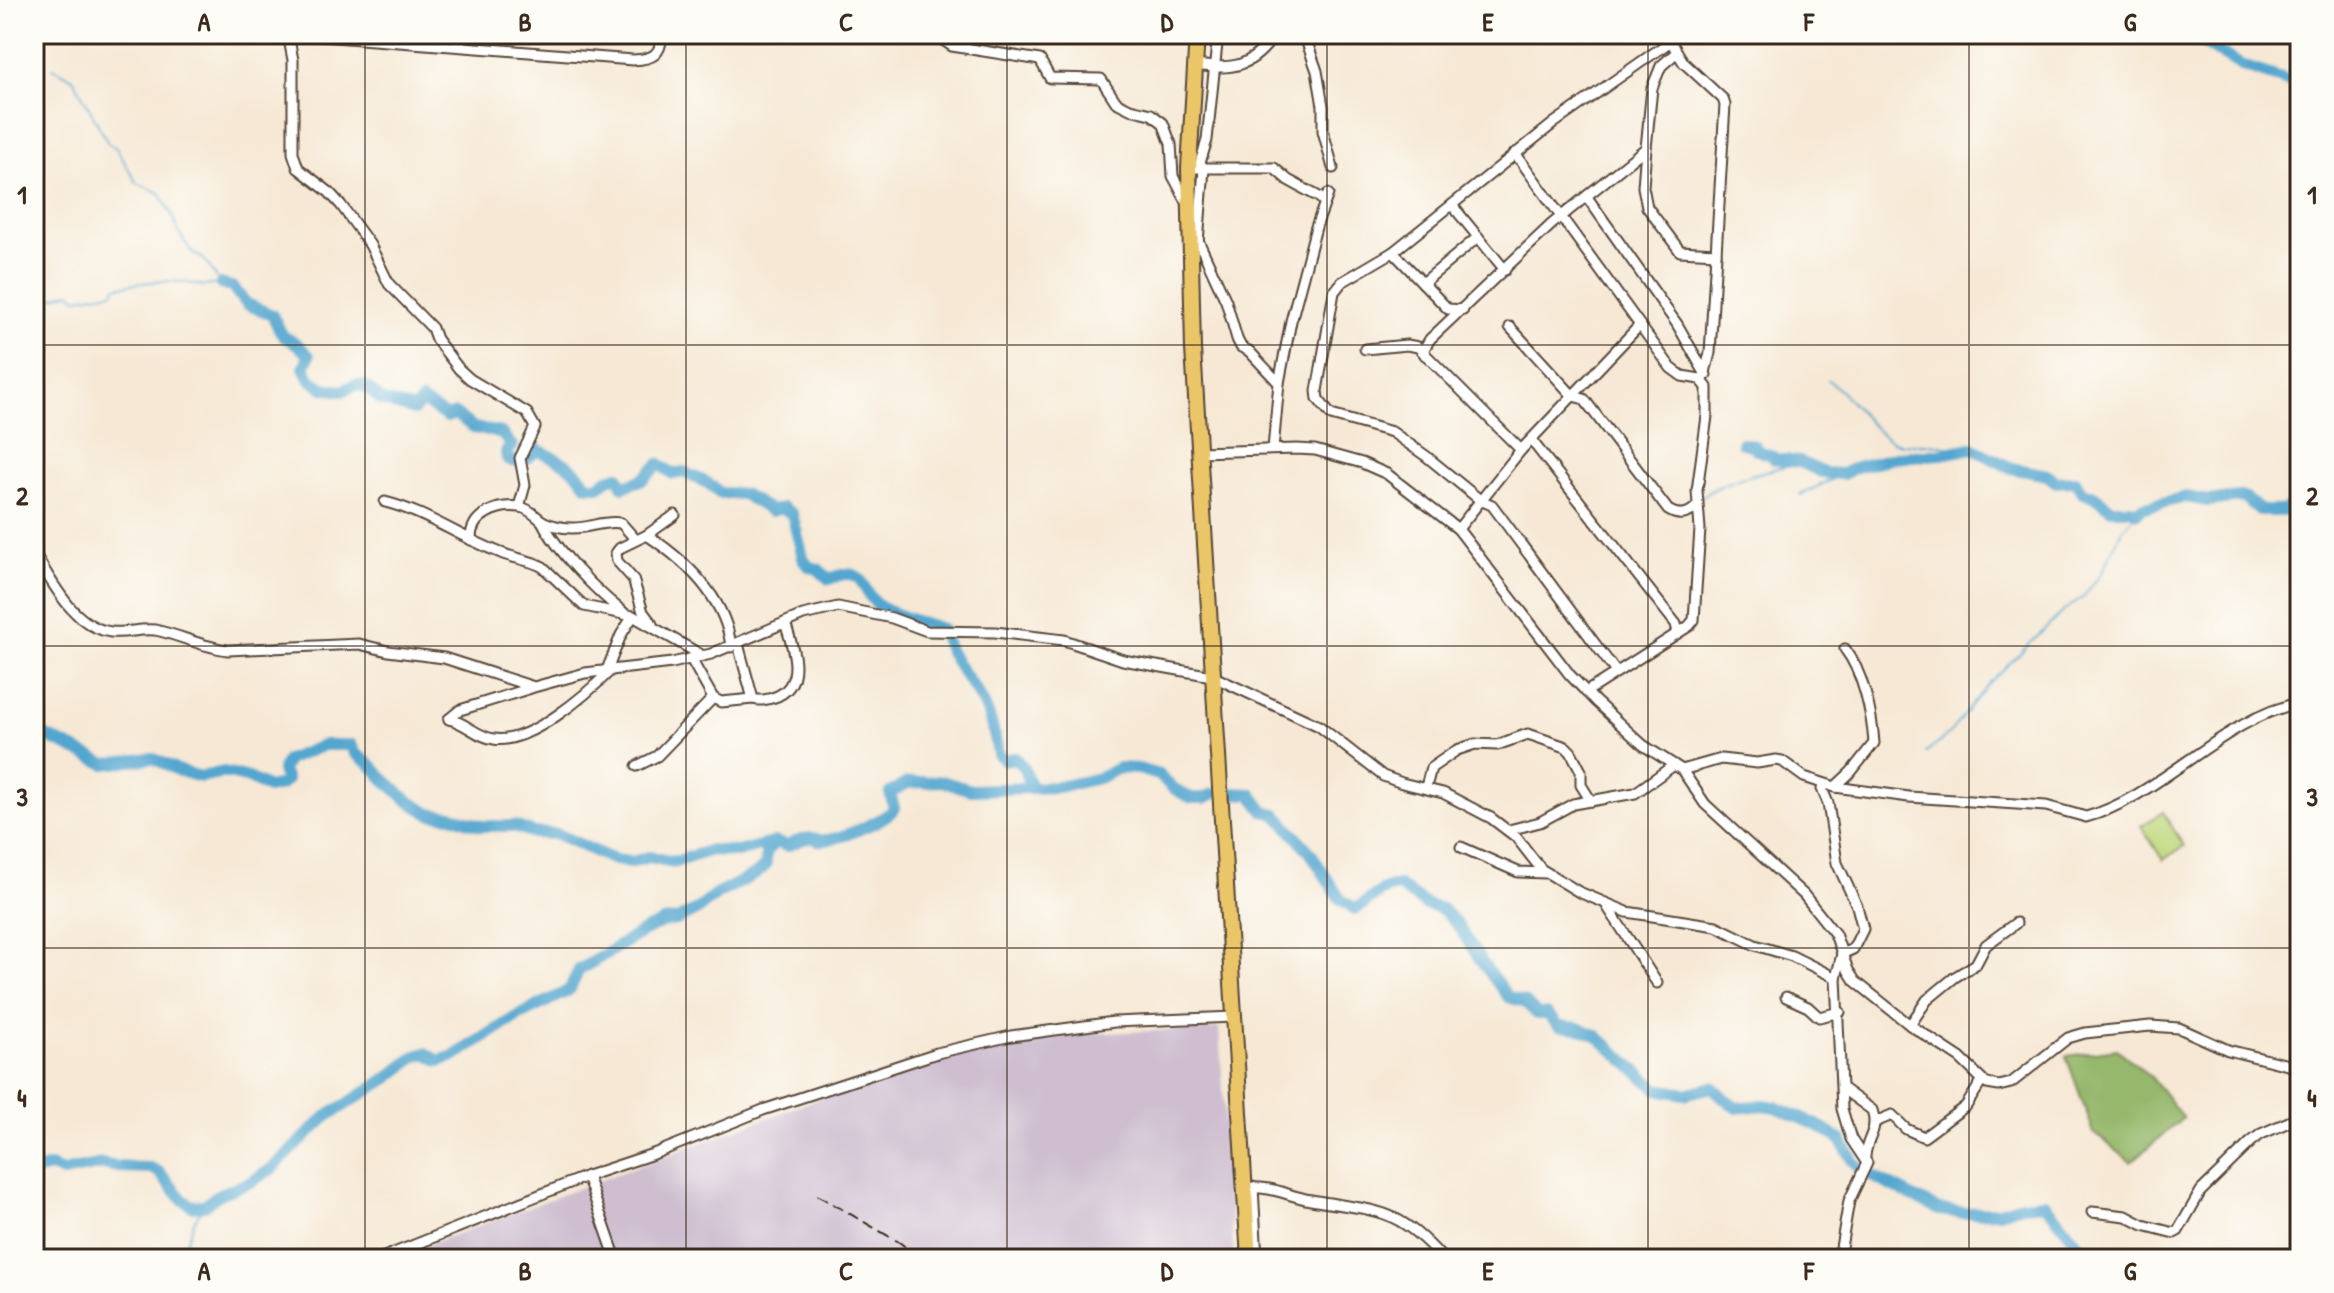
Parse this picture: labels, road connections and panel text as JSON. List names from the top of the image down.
{
  "grid": {
    "columns": [
      "A",
      "B",
      "C",
      "D",
      "E",
      "F",
      "G"
    ],
    "rows": [
      "1",
      "2",
      "3",
      "4"
    ]
  }
}
